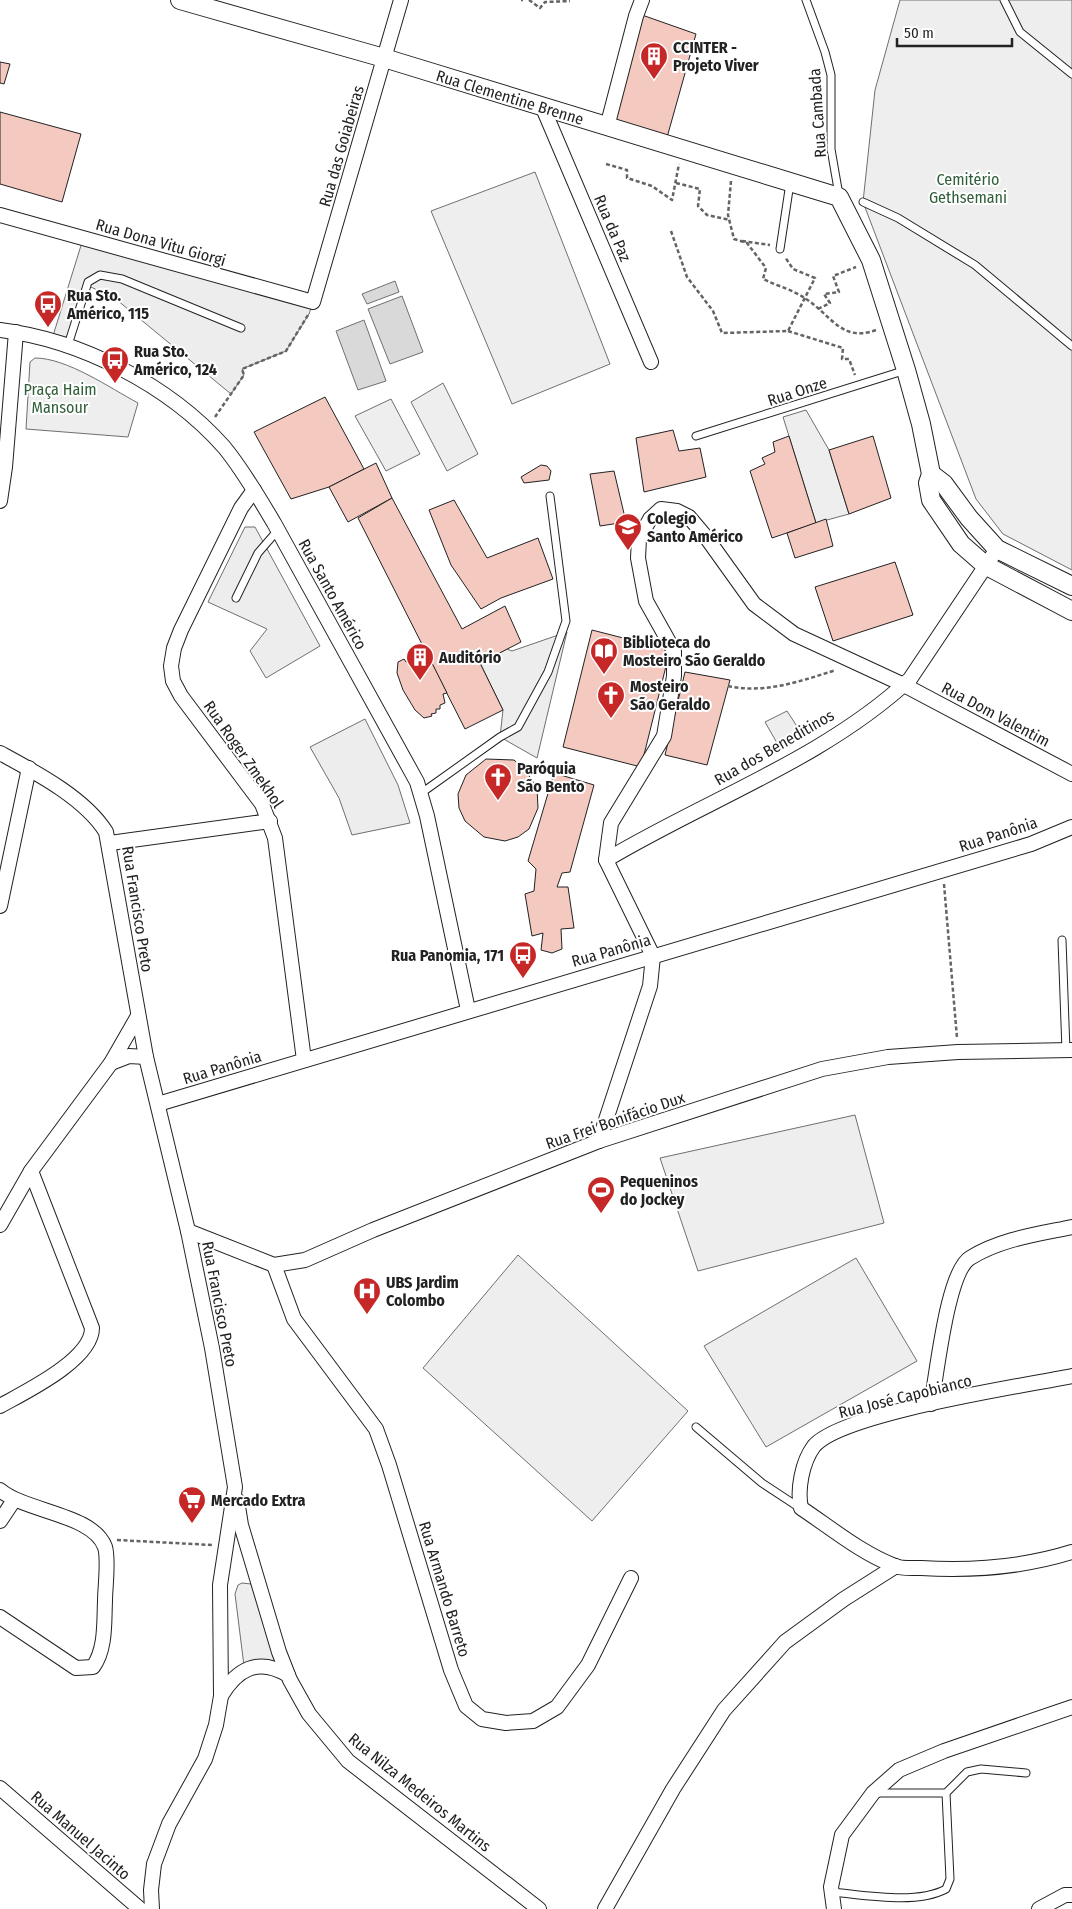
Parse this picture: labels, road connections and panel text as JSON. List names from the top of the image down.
{
  "streets": {
    "street": [
      "Rua Clementine Brenne",
      "Rua das Goiabeiras",
      "Rua da Paz",
      "Rua Dona Vitu Giorgi",
      "Rua Santo Américo",
      "Rua Dom Valentim",
      "Rua dos Beneditinos",
      "Rua Roger Zmekhol",
      "Rua Panônia",
      "Rua Francisco Preto",
      "Rua Frei Bonifácio Dux",
      "Rua José Capobianco",
      "Rua Armando Barreto",
      "Rua Nilza Medeiros Martins",
      "Rua Manuel Jacinto"
    ],
    "lane": ["Rua Cambada", "Rua Onze"]
  },
  "crossings": [
    ["Rua Clementine Brenne", "Rua Cambada"],
    ["Rua Clementine Brenne", "Rua das Goiabeiras"],
    ["Rua Clementine Brenne", "Rua da Paz"],
    ["Rua das Goiabeiras", "Rua Dona Vitu Giorgi"],
    ["Rua Santo Américo", "Rua Roger Zmekhol"],
    ["Rua Santo Américo", "Rua Panônia"],
    ["Rua Dom Valentim", "Rua dos Beneditinos"],
    ["Rua Roger Zmekhol", "Rua Panônia"],
    ["Rua Panônia", "Rua Francisco Preto"],
    ["Rua Francisco Preto", "Rua Nilza Medeiros Martins"],
    ["Rua Frei Bonifácio Dux", "Rua Armando Barreto"]
  ],
  "parks": ["Cemitério Gethsemani", "Praça Haim Mansour"],
  "places": {
    "building": ["CCINTER - Projeto Viver", "Auditório"],
    "bus stop": ["Rua Sto. Américo, 115", "Rua Sto. Américo, 124", "Rua Panomia, 171"],
    "school or university": ["Colegio Santo Américo"],
    "library": ["Biblioteca do Mosteiro São Geraldo"],
    "church": ["Mosteiro São Geraldo", "Paróquia São Bento"],
    "sports": ["Pequeninos do Jockey"],
    "hospital": ["UBS Jardim Colombo"],
    "supermarket": ["Mercado Extra"]
  },
  "scale_bar": "50 m"
}
